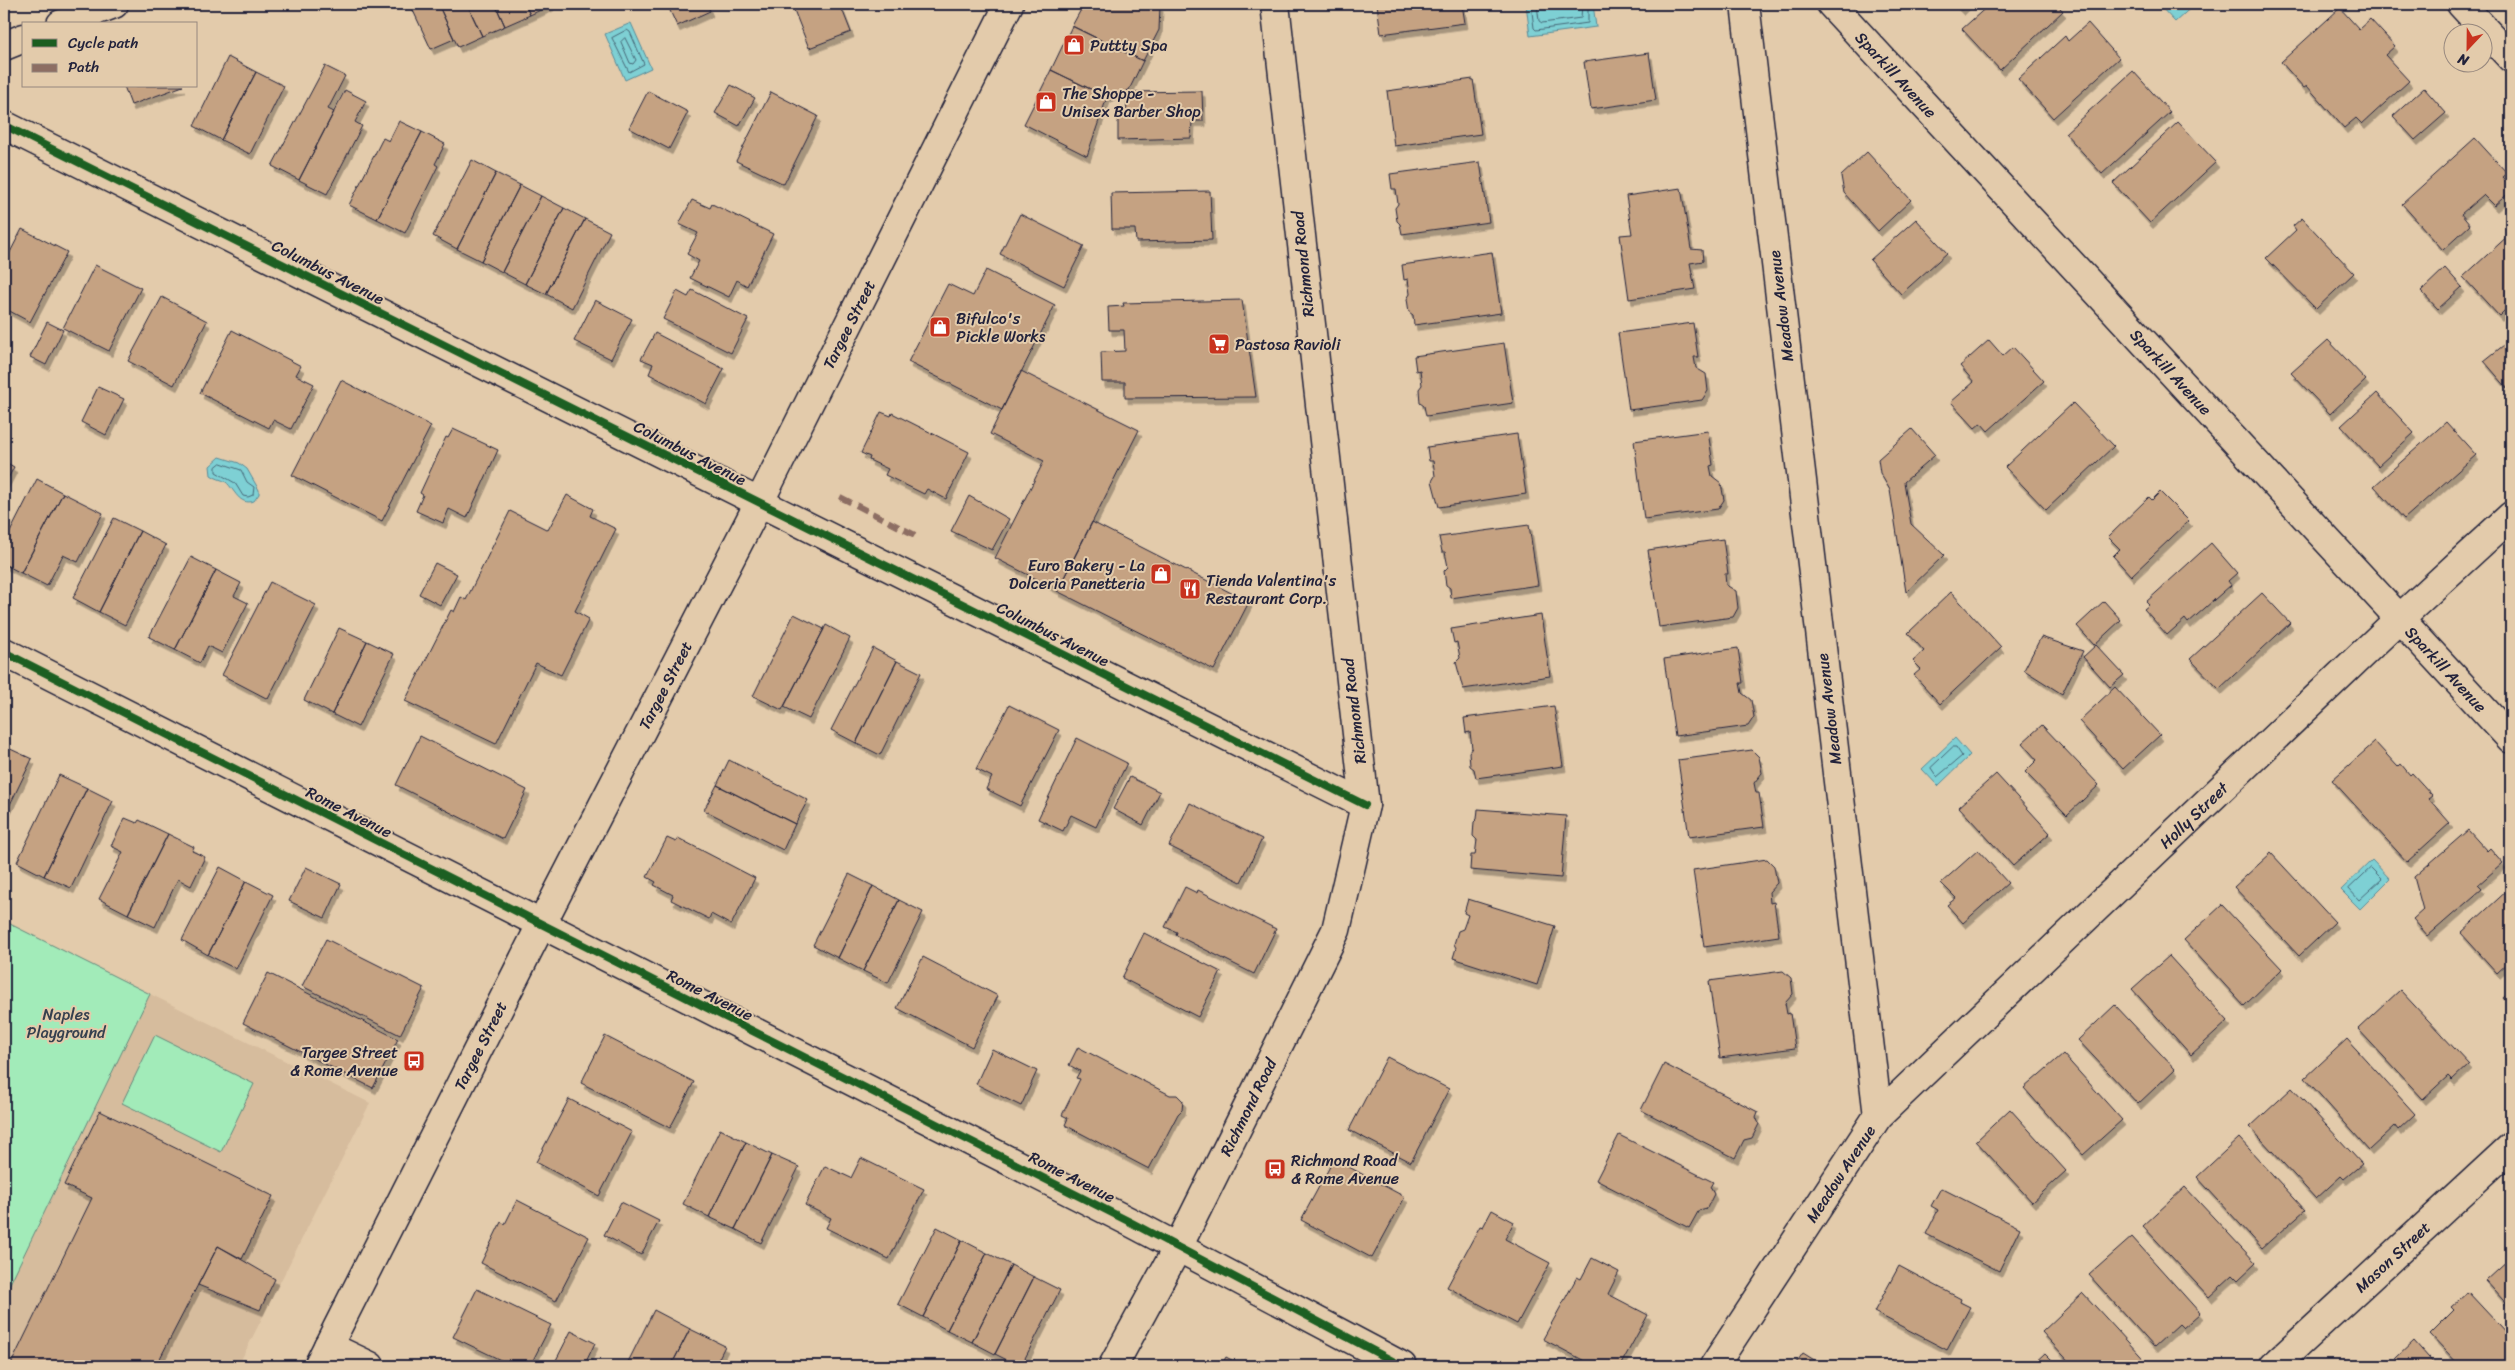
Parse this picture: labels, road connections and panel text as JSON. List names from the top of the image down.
{
  "streets": {
    "street": [
      "Sparkill Avenue",
      "Richmond Road",
      "Columbus Avenue",
      "Meadow Avenue",
      "Targee Street",
      "Rome Avenue",
      "Holly Street",
      "Mason Street"
    ]
  },
  "crossings": [
    ["Sparkill Avenue", "Holly Street"],
    ["Richmond Road", "Columbus Avenue"],
    ["Richmond Road", "Rome Avenue"],
    ["Columbus Avenue", "Targee Street"],
    ["Meadow Avenue", "Holly Street"],
    ["Targee Street", "Rome Avenue"]
  ],
  "parks": ["Naples Playground"],
  "places": {
    "shop": [
      "Puttty Spa",
      "The Shoppe - Unisex Barber Shop",
      "Bifulco's Pickle Works",
      "Euro Bakery - La Dolceria Panetteria"
    ],
    "supermarket": ["Pastosa Ravioli"],
    "restaurant": ["Tienda Valentina's Restaurant Corp."],
    "bus stop": ["Targee Street & Rome Avenue", "Richmond Road & Rome Avenue"]
  },
  "legend": ["Cycle path", "Path"],
  "north": "bottom"
}
